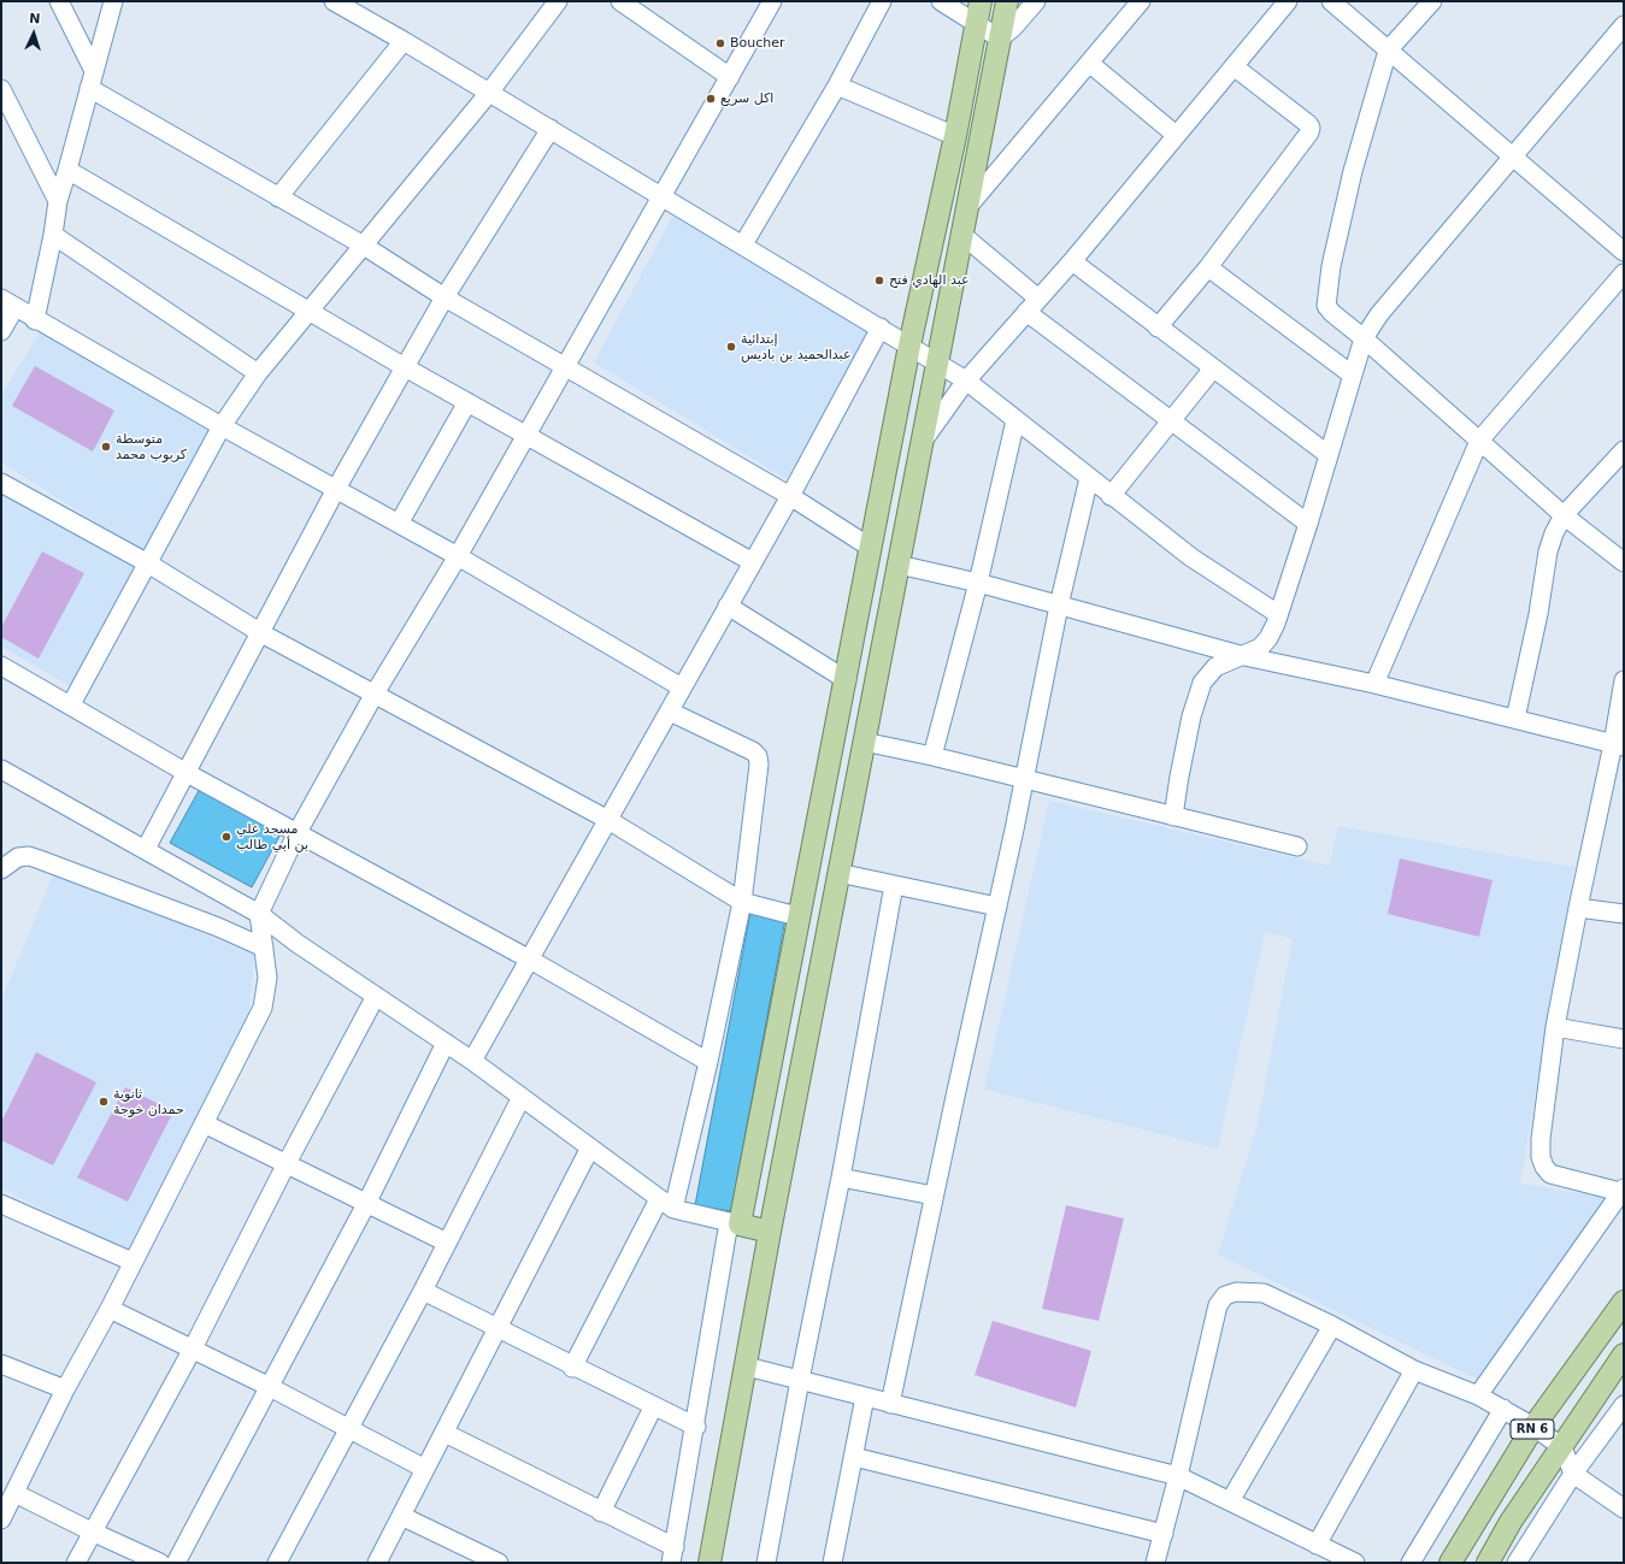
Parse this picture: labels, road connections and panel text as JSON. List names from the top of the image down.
{
  "streets": {
    "main road": ["RN 6"]
  },
  "places": [
    "Boucher",
    "اكل سريع",
    "عبد الهادي فتح",
    "إبتدائية عبدالحميد بن باديس",
    "متوسطة كربوب محمد",
    "مسجد علي بن أبي طالب",
    "ثانوية حمدان خوجة"
  ],
  "north": "top"
}
